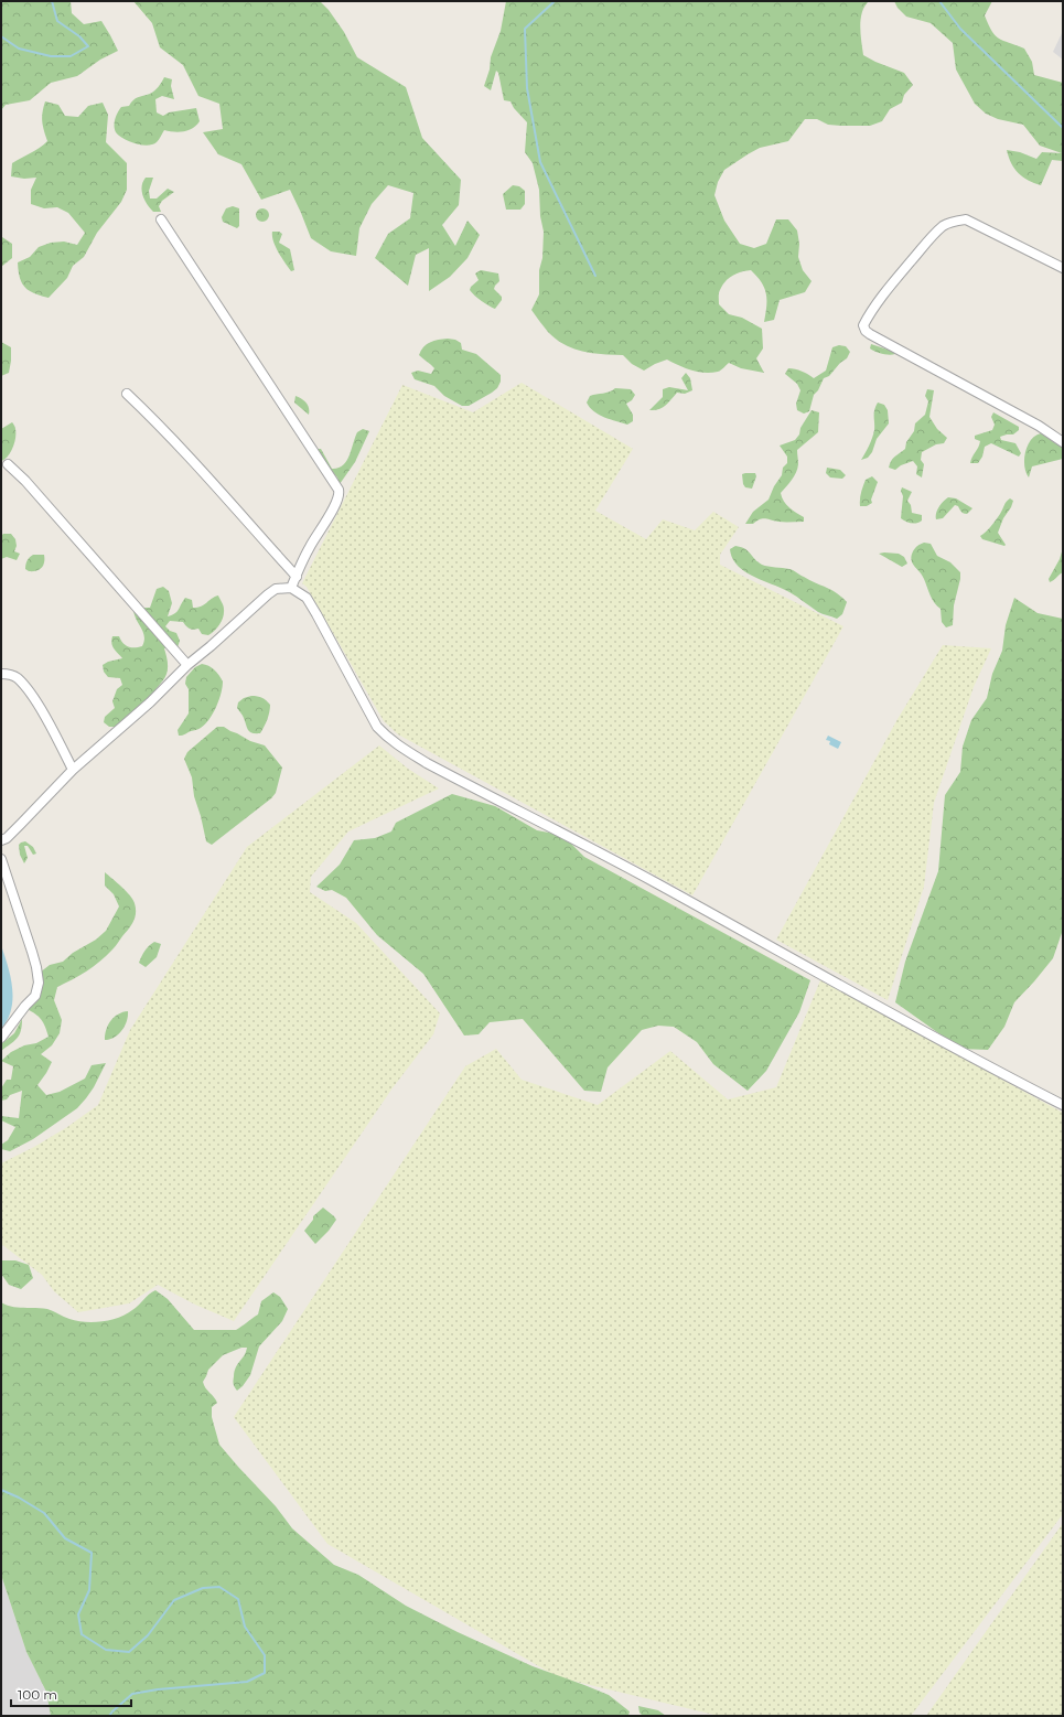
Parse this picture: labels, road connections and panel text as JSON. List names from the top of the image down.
{
  "scale_bar": "100 m"
}
